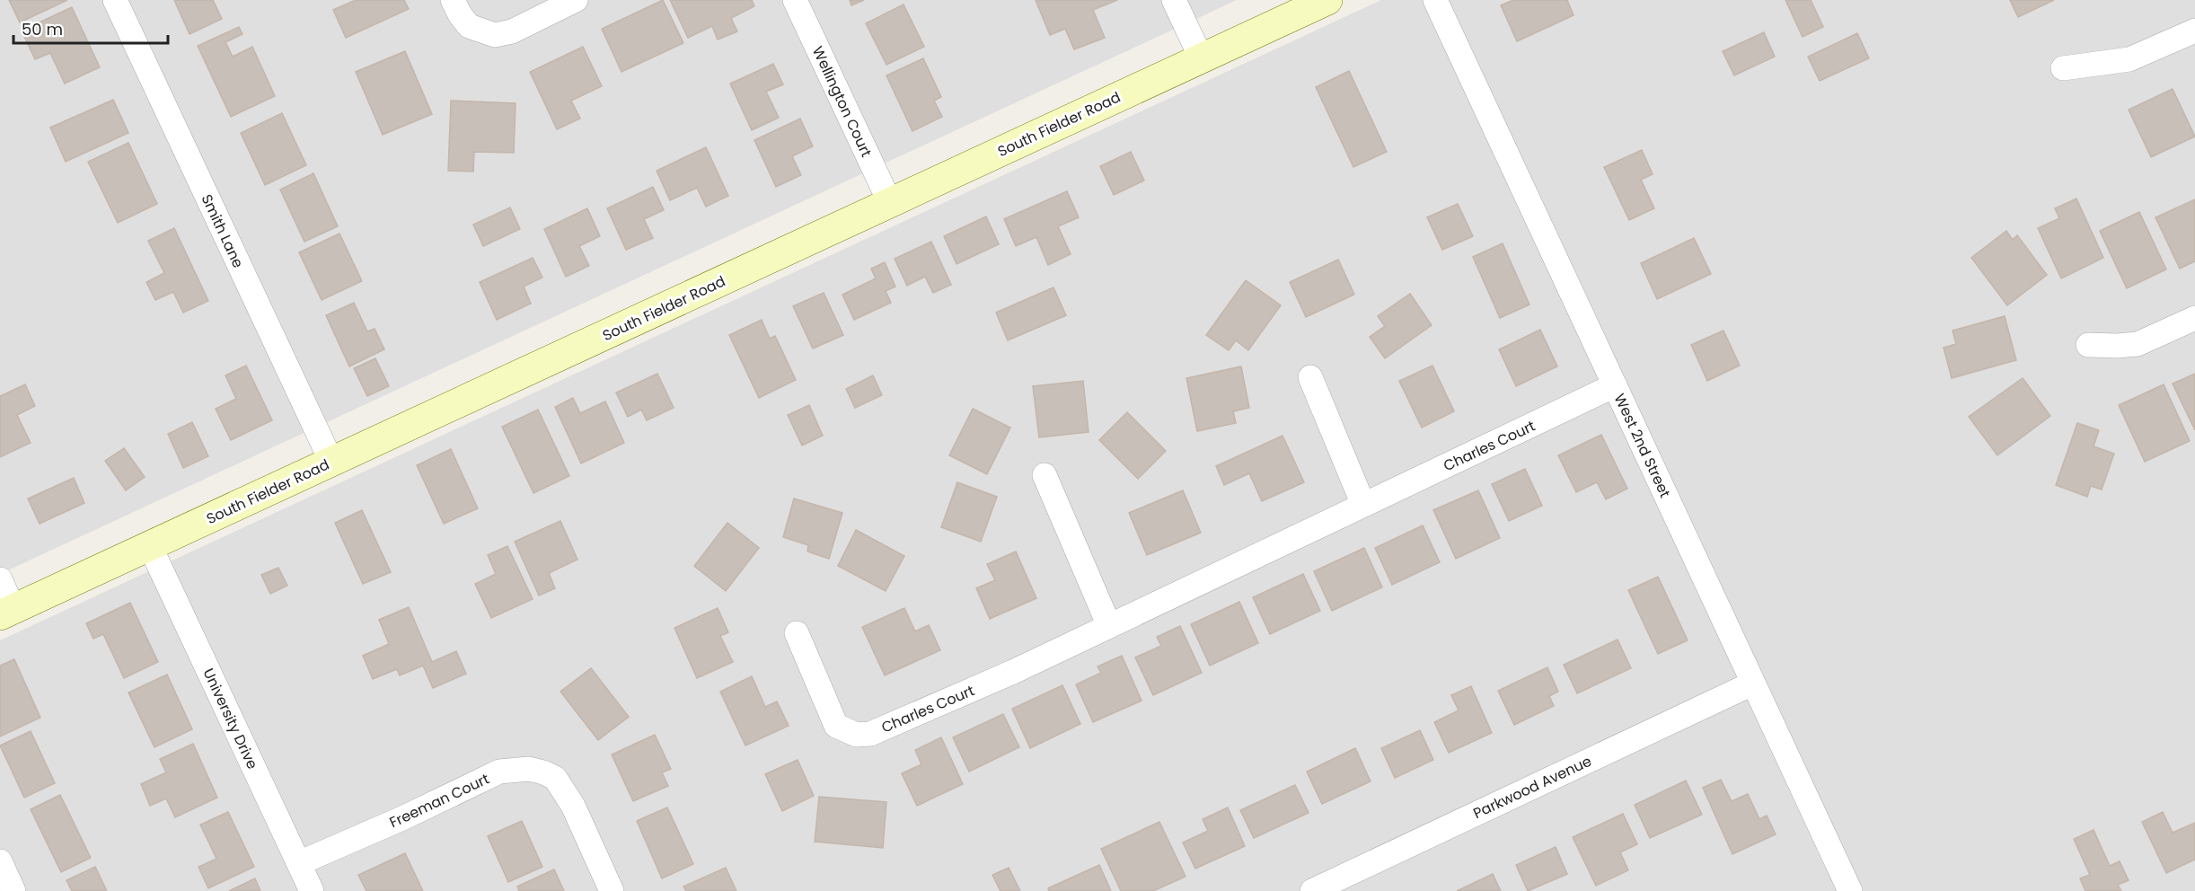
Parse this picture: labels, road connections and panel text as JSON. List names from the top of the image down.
{
  "streets": {
    "main road": ["South Fielder Road"],
    "street": [
      "Wellington Court",
      "Smith Lane",
      "Charles Court",
      "West 2nd Street",
      "University Drive",
      "Parkwood Avenue",
      "Freeman Court"
    ]
  },
  "crossings": [
    ["Wellington Court", "South Fielder Road"],
    ["South Fielder Road", "Smith Lane"],
    ["South Fielder Road", "University Drive"],
    ["Charles Court", "West 2nd Street"],
    ["West 2nd Street", "Parkwood Avenue"],
    ["University Drive", "Freeman Court"]
  ],
  "scale_bar": "50 m"
}
